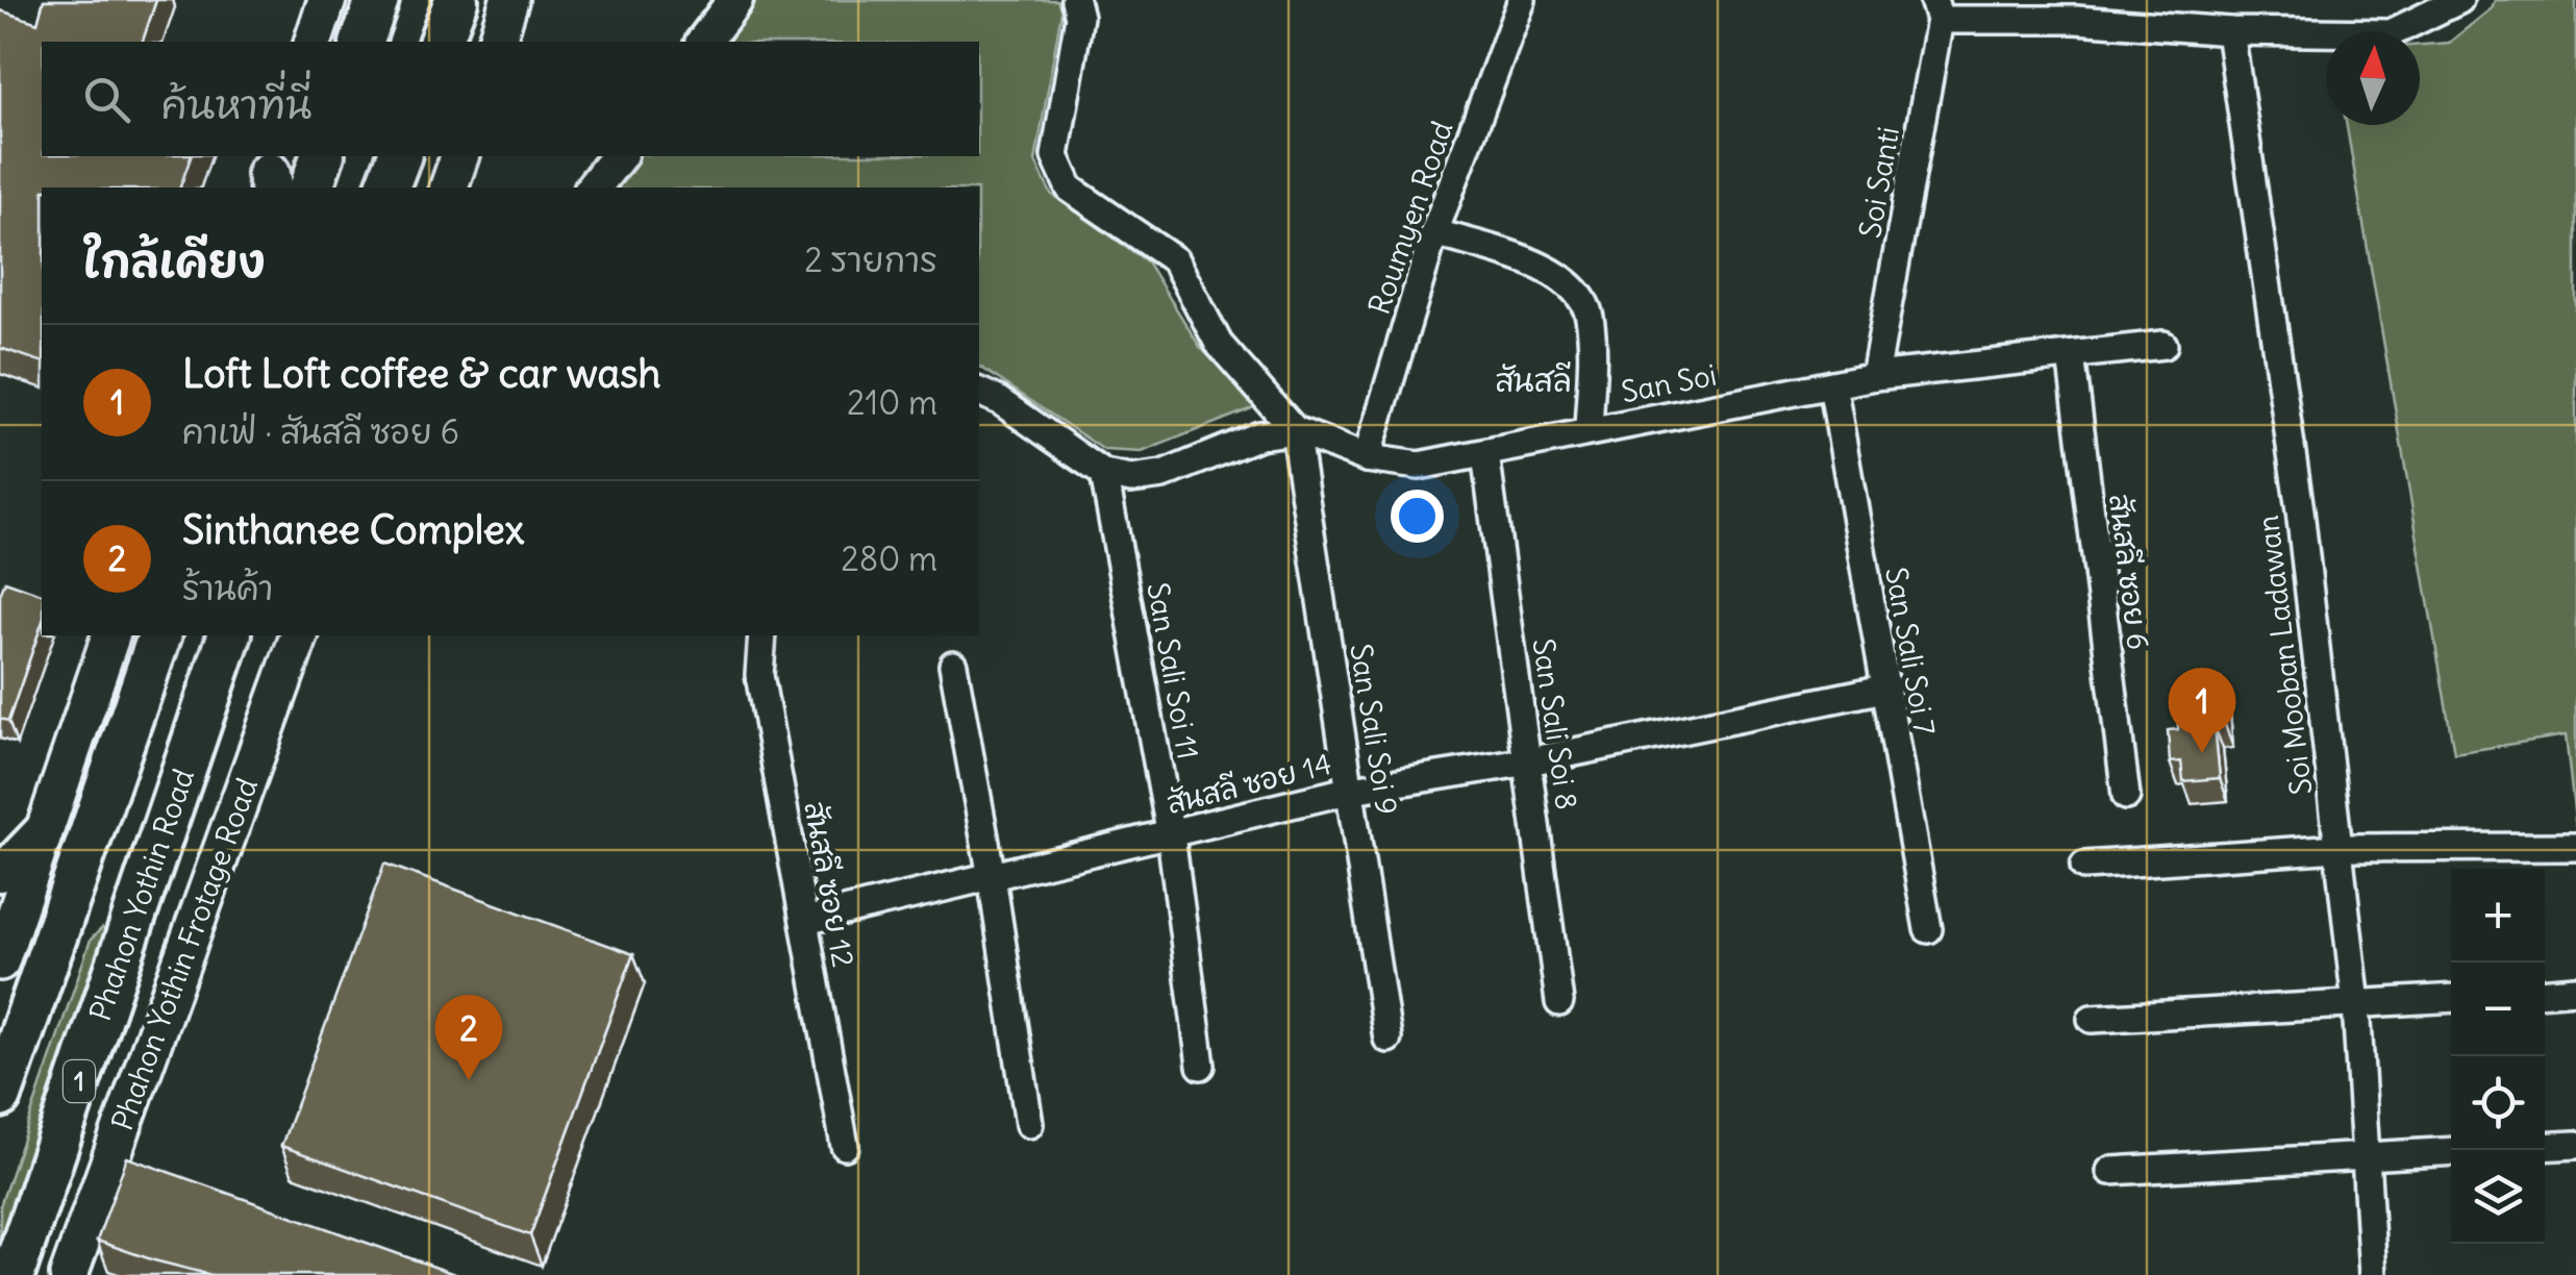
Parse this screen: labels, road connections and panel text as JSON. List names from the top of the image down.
{
  "streets": {
    "main road": ["Phahon Yothin Road", "Phahon Yothin Frotage Road", "1"],
    "street": [
      "Soi Santi",
      "Roumyen Road",
      "San Soi",
      "สันสลี ซอย 6",
      "San Sali Soi 7",
      "Soi Mooban Ladawan",
      "San Sali Soi 11",
      "San Sali Soi 8",
      "San Sali Soi 9",
      "สันสลี ซอย 14",
      "สันสลี ซอย 12"
    ]
  },
  "crossings": [
    ["Soi Santi", "San Soi"],
    ["Roumyen Road", "San Soi"],
    ["San Soi", "สันสลี ซอย 6"],
    ["San Soi", "San Sali Soi 7"],
    ["San Soi", "San Sali Soi 8"],
    ["San Soi", "San Sali Soi 9"],
    ["San Sali Soi 7", "สันสลี ซอย 14"],
    ["San Sali Soi 11", "สันสลี ซอย 14"],
    ["San Sali Soi 8", "สันสลี ซอย 14"],
    ["San Sali Soi 9", "สันสลี ซอย 14"],
    ["สันสลี ซอย 14", "สันสลี ซอย 12"]
  ],
  "districts": ["สันสลี"],
  "north": "top",
  "page": {
    "search": "ค้นหาที่นี่",
    "heading": ["ใกล้เคียง", "2 รายการ"],
    "list": [
      {
        "mark": "1",
        "name": "Loft Loft coffee & car wash",
        "note": "คาเฟ่ · สันสลี ซอย 6",
        "value": "210 m"
      },
      {
        "mark": "2",
        "name": "Sinthanee Complex",
        "note": "ร้านค้า",
        "value": "280 m"
      }
    ],
    "pins": ["1", "2"],
    "map_buttons": ["+", "−"]
  }
}
